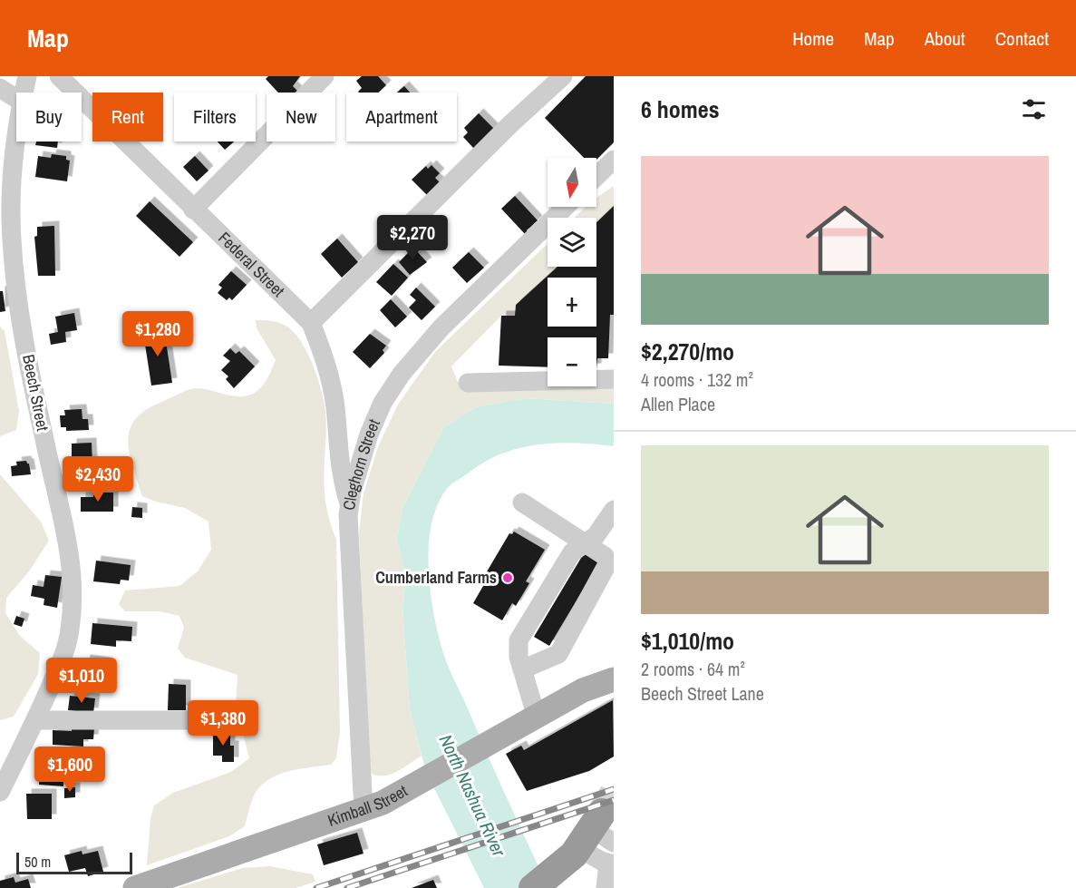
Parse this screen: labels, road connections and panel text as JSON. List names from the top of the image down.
{
  "streets": {
    "main road": ["Kimball Street"],
    "street": ["Federal Street", "Beech Street", "Cleghorn Street"]
  },
  "crossings": [
    ["Federal Street", "Cleghorn Street"],
    ["Cleghorn Street", "Kimball Street"]
  ],
  "water": ["North Nashua River"],
  "places": ["Cumberland Farms"],
  "scale_bar": "50 m",
  "north": "bottom",
  "page": {
    "header": "Map",
    "nav": [
      "Home",
      "Map",
      "About",
      "Contact"
    ],
    "heading": "6 homes",
    "chip": [
      "Buy",
      "Rent",
      "Filters",
      "New",
      "Apartment"
    ],
    "list": [
      {
        "name": "$2,270/mo",
        "note": "4 rooms · 132 m² · Allen Place"
      },
      {
        "name": "$1,010/mo",
        "note": "2 rooms · 64 m² · Beech Street Lane"
      }
    ],
    "map_buttons": ["+", "−"],
    "price": [
      "$2,270",
      "$1,280",
      "$2,430",
      "$1,010",
      "$1,380",
      "$1,600"
    ],
    "scale": "50 m"
  }
}
